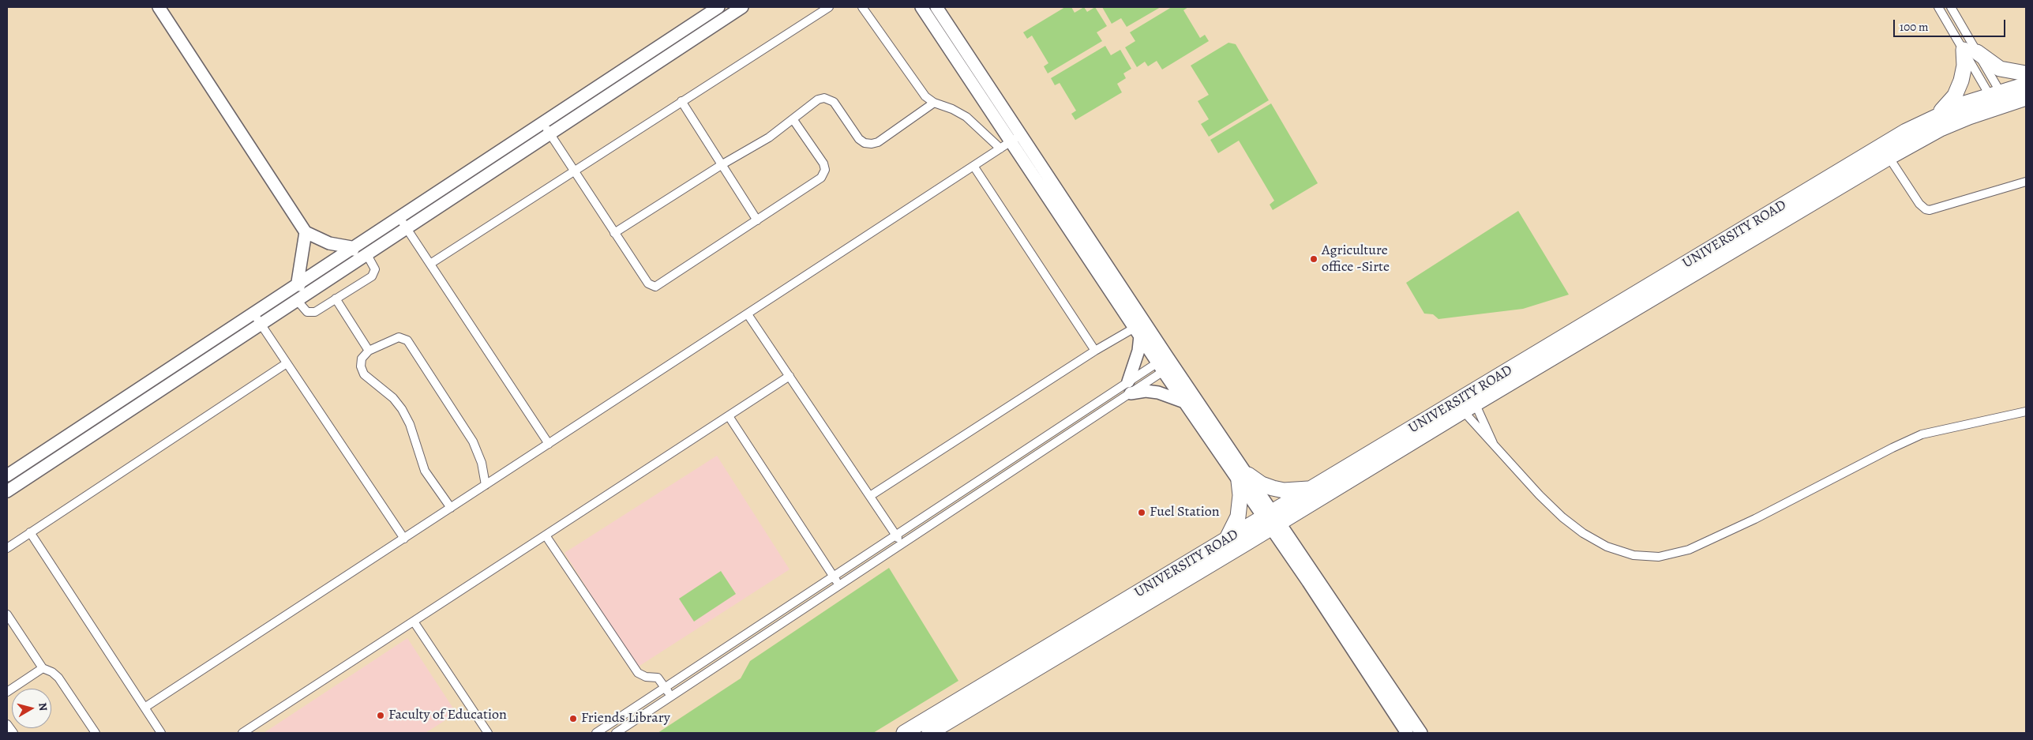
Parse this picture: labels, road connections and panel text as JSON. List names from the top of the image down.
{
  "streets": {
    "highway": ["UNIVERSITY ROAD"]
  },
  "places": [
    "Agriculture office -Sirte",
    "Fuel Station",
    "Faculty of Education",
    "Friends Library"
  ],
  "scale_bar": "100 m",
  "north": "right"
}
